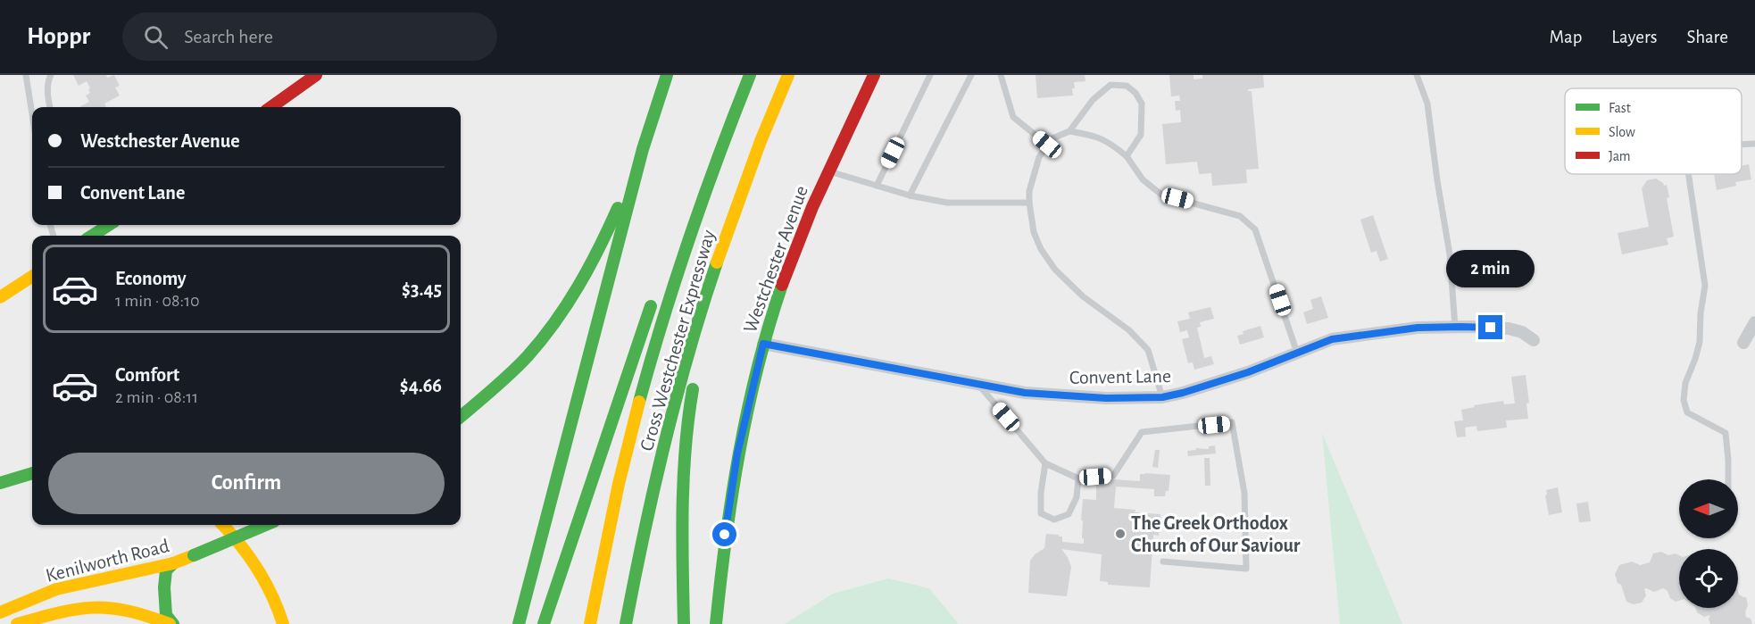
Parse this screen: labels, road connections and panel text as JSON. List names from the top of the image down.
{
  "streets": {
    "main road": ["Westchester Avenue", "Cross Westchester Expressway", "Kenilworth Road"],
    "street": ["Convent Lane"]
  },
  "crossings": [
    ["Westchester Avenue", "Convent Lane"]
  ],
  "places": ["The Greek Orthodox Church of Our Saviour"],
  "legend": ["Fast", "Slow", "Jam"],
  "north": "left",
  "page": {
    "header": "Hoppr",
    "search": "Search here",
    "nav": ["Map", "Layers", "Share"],
    "banner": ["Westchester Avenue", "Convent Lane"],
    "list": [
      {
        "name": "Economy",
        "note": "1 min · 08:10",
        "value": "$3.45"
      },
      {
        "name": "Comfort",
        "note": "2 min · 08:11",
        "value": "$4.66"
      }
    ],
    "bubble": "2 min",
    "buttons": "Confirm"
  }
}
